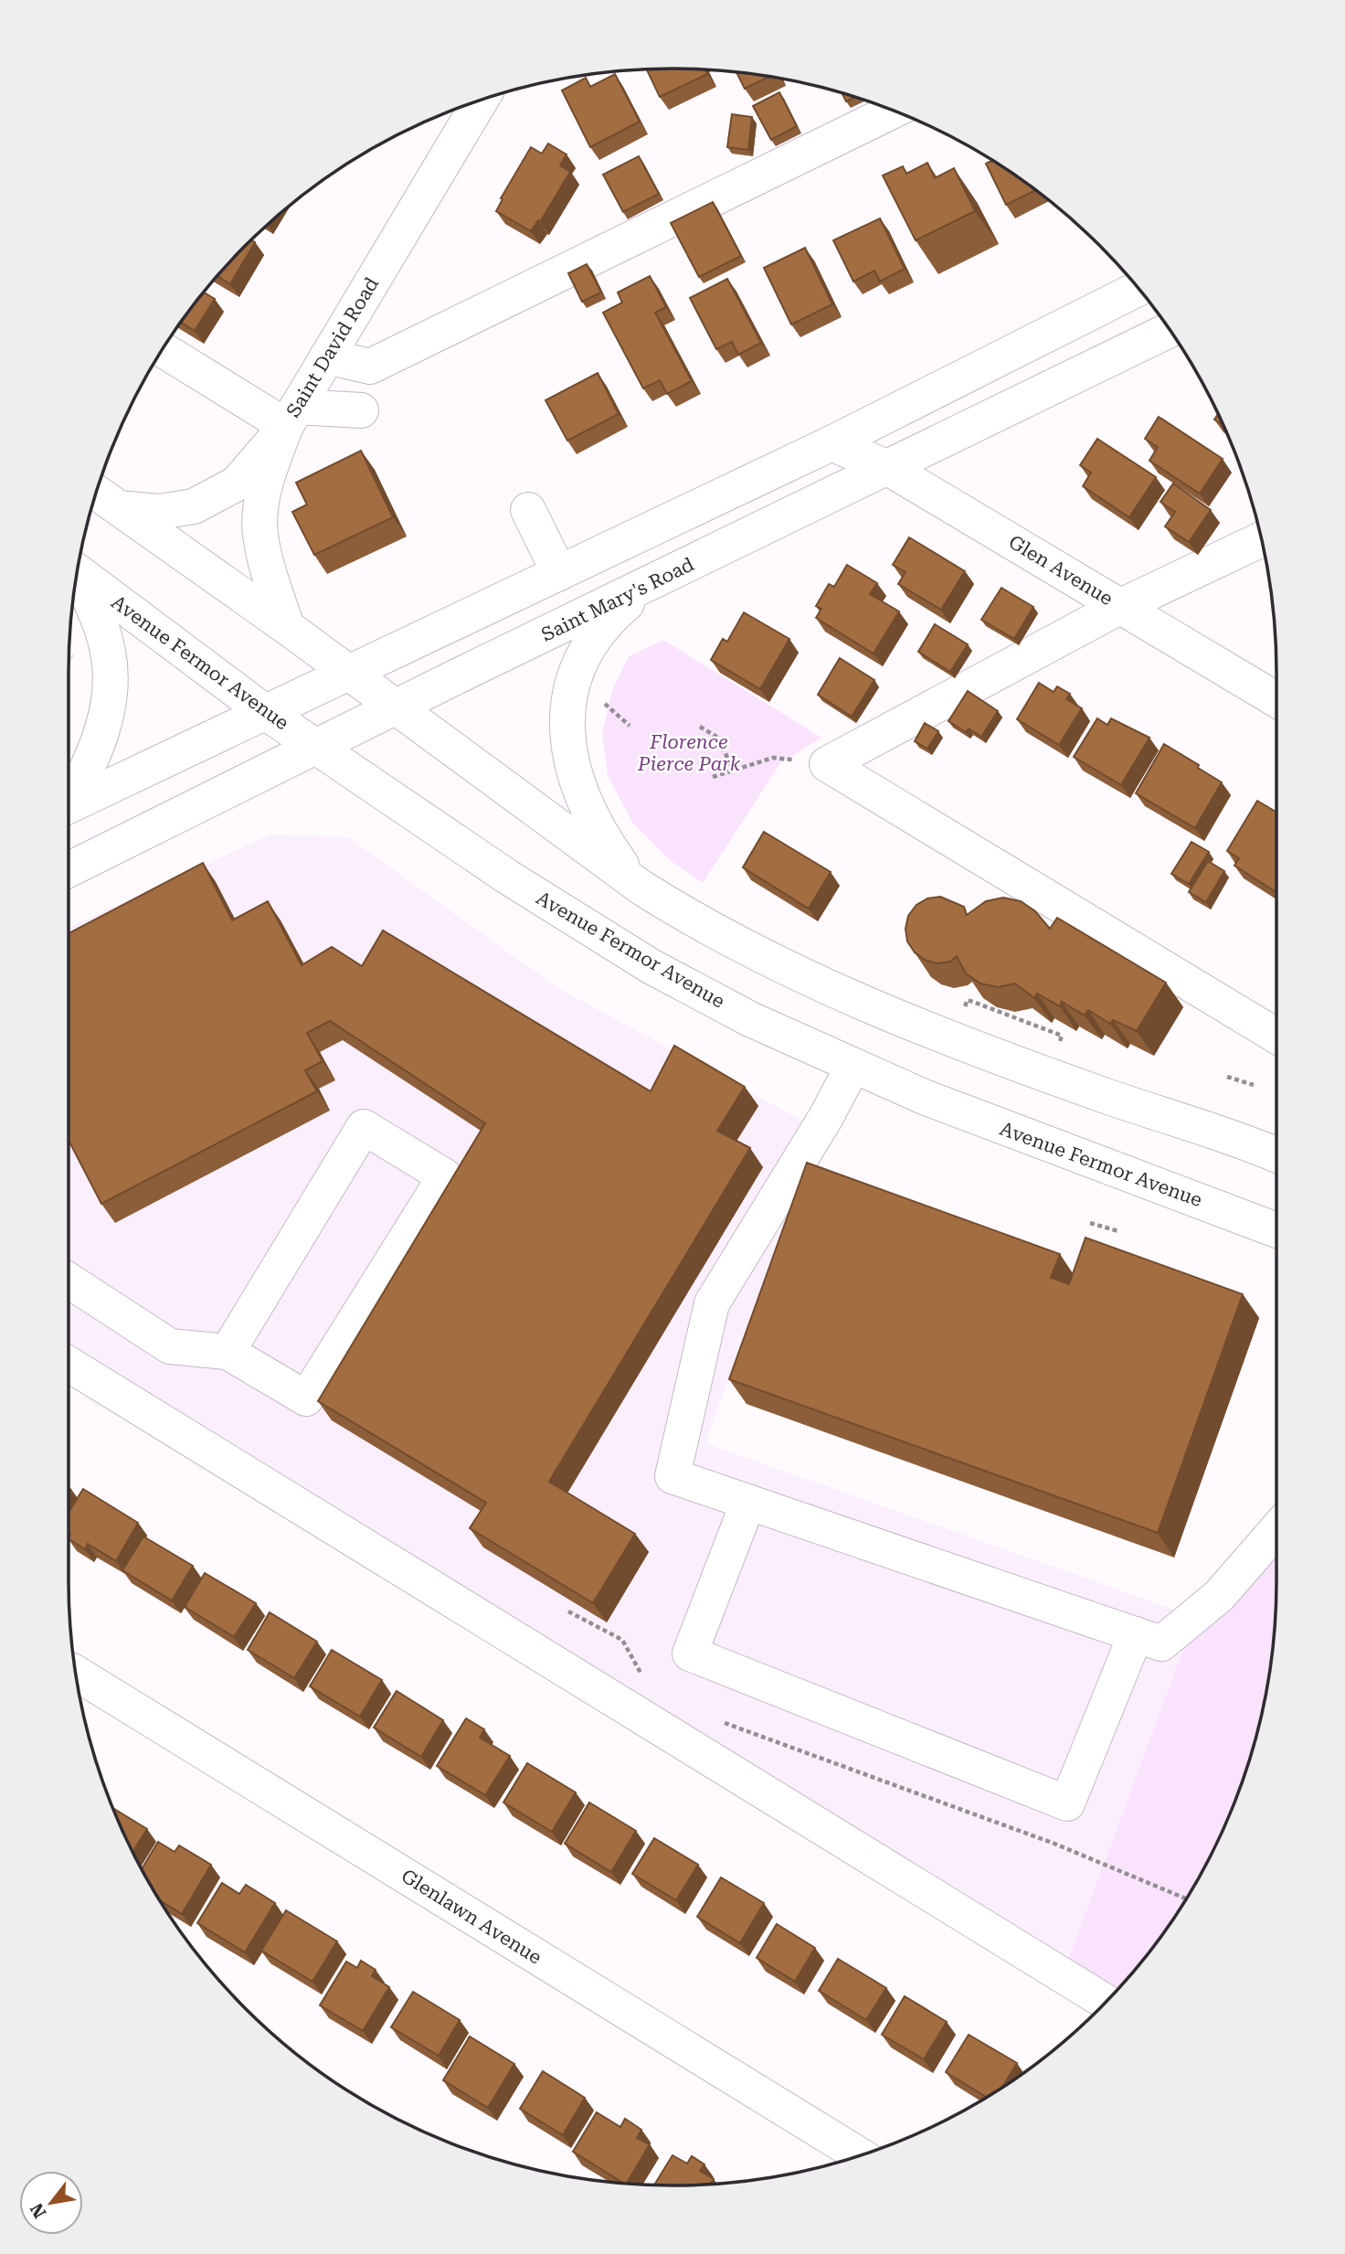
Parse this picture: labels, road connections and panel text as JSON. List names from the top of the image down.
{
  "streets": {
    "main road": [
      "Saint David Road",
      "Glen Avenue",
      "Saint Mary's Road",
      "Avenue Fermor Avenue",
      "Glenlawn Avenue"
    ]
  },
  "crossings": [
    ["Glen Avenue", "Saint Mary's Road"],
    ["Saint Mary's Road", "Avenue Fermor Avenue"]
  ],
  "parks": ["Florence Pierce Park"],
  "north": "bottom left"
}
